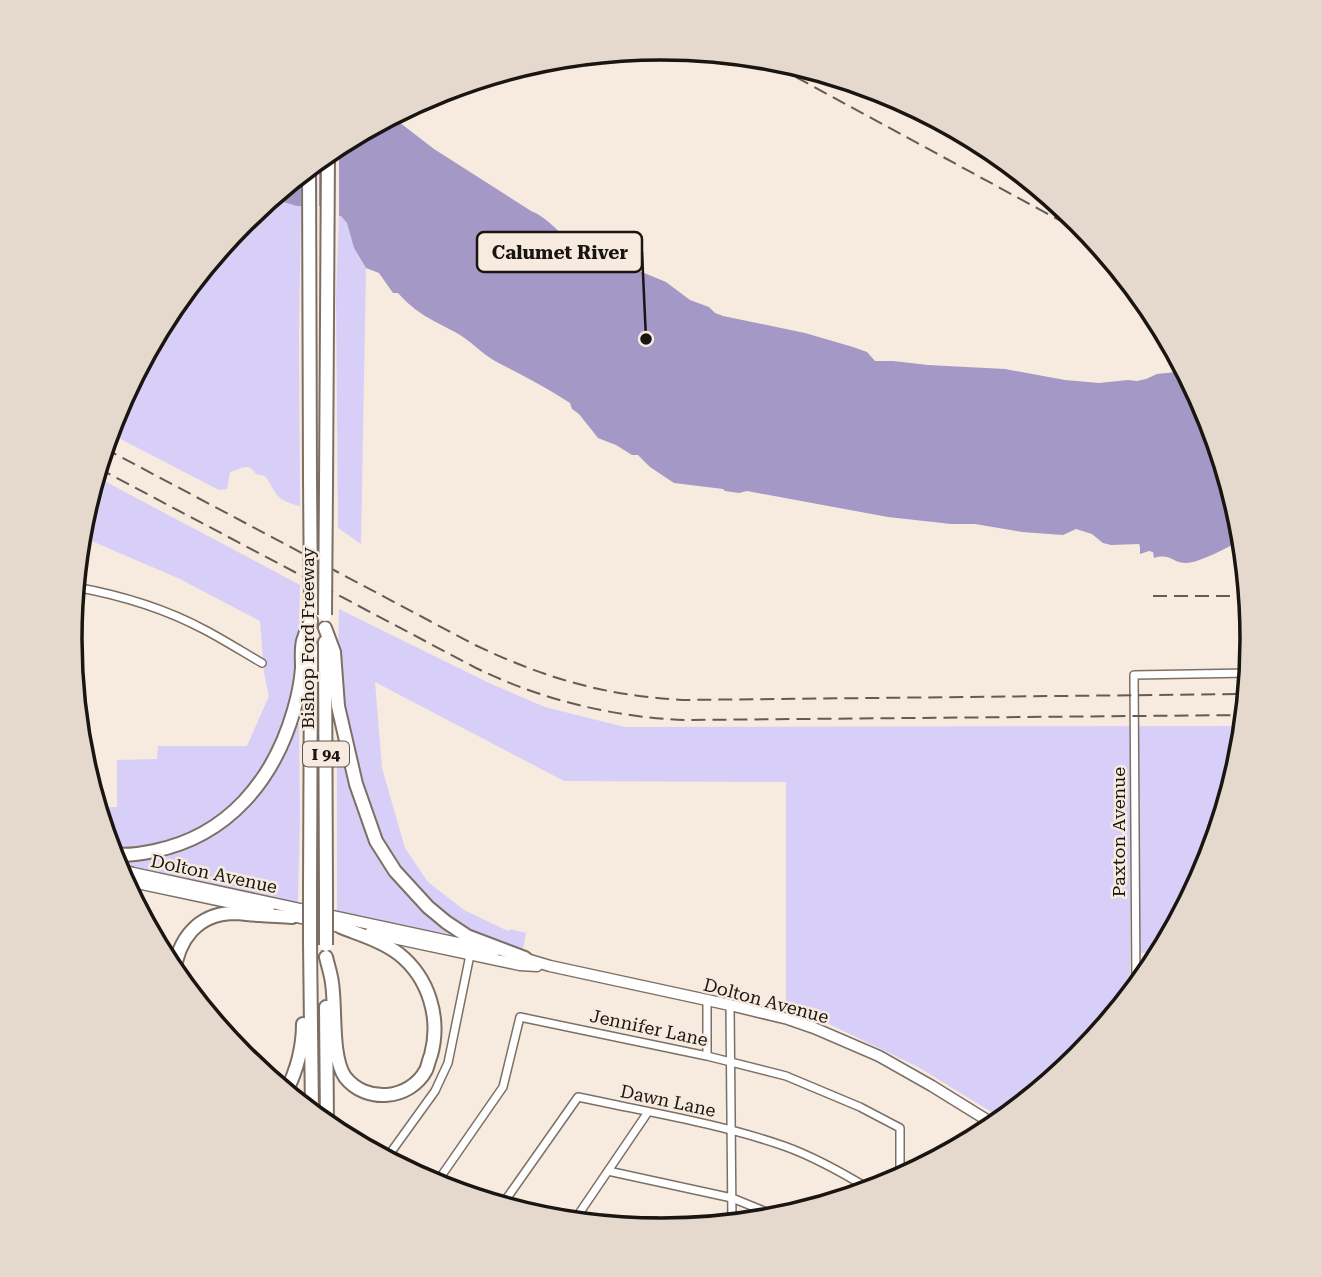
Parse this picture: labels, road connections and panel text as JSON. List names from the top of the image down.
{
  "streets": {
    "highway": ["Bishop Ford Freeway", "I 94"],
    "street": [
      "Paxton Avenue",
      "Dolton Avenue",
      "Jennifer Lane",
      "Dawn Lane"
    ]
  },
  "places": ["Calumet River"]
}
